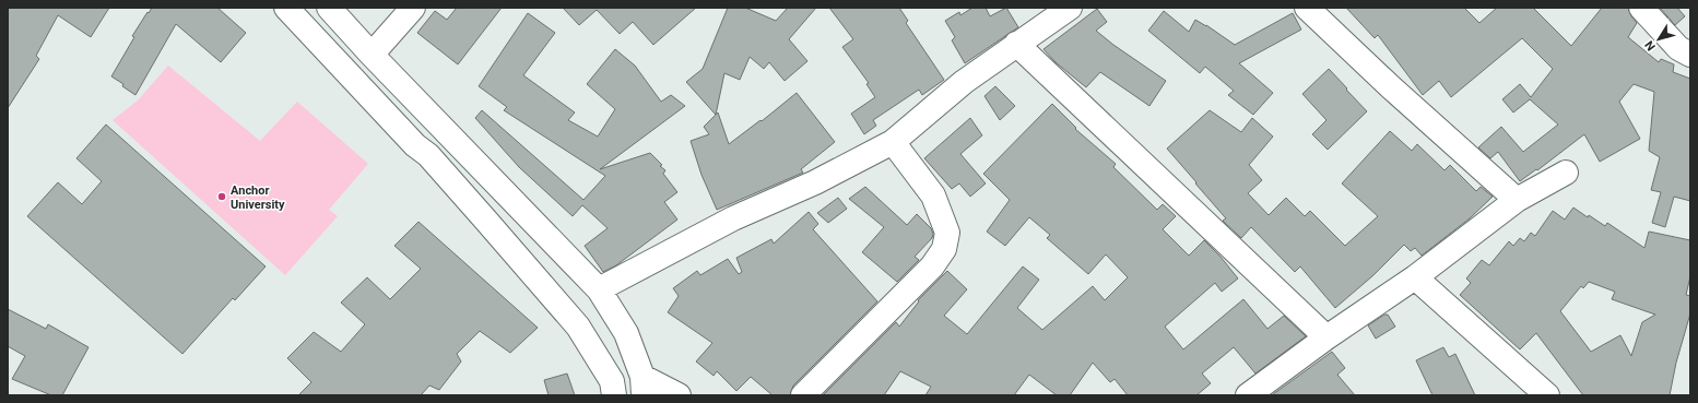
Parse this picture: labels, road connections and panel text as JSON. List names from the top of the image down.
{
  "places": ["Anchor University"],
  "north": "bottom left"
}
